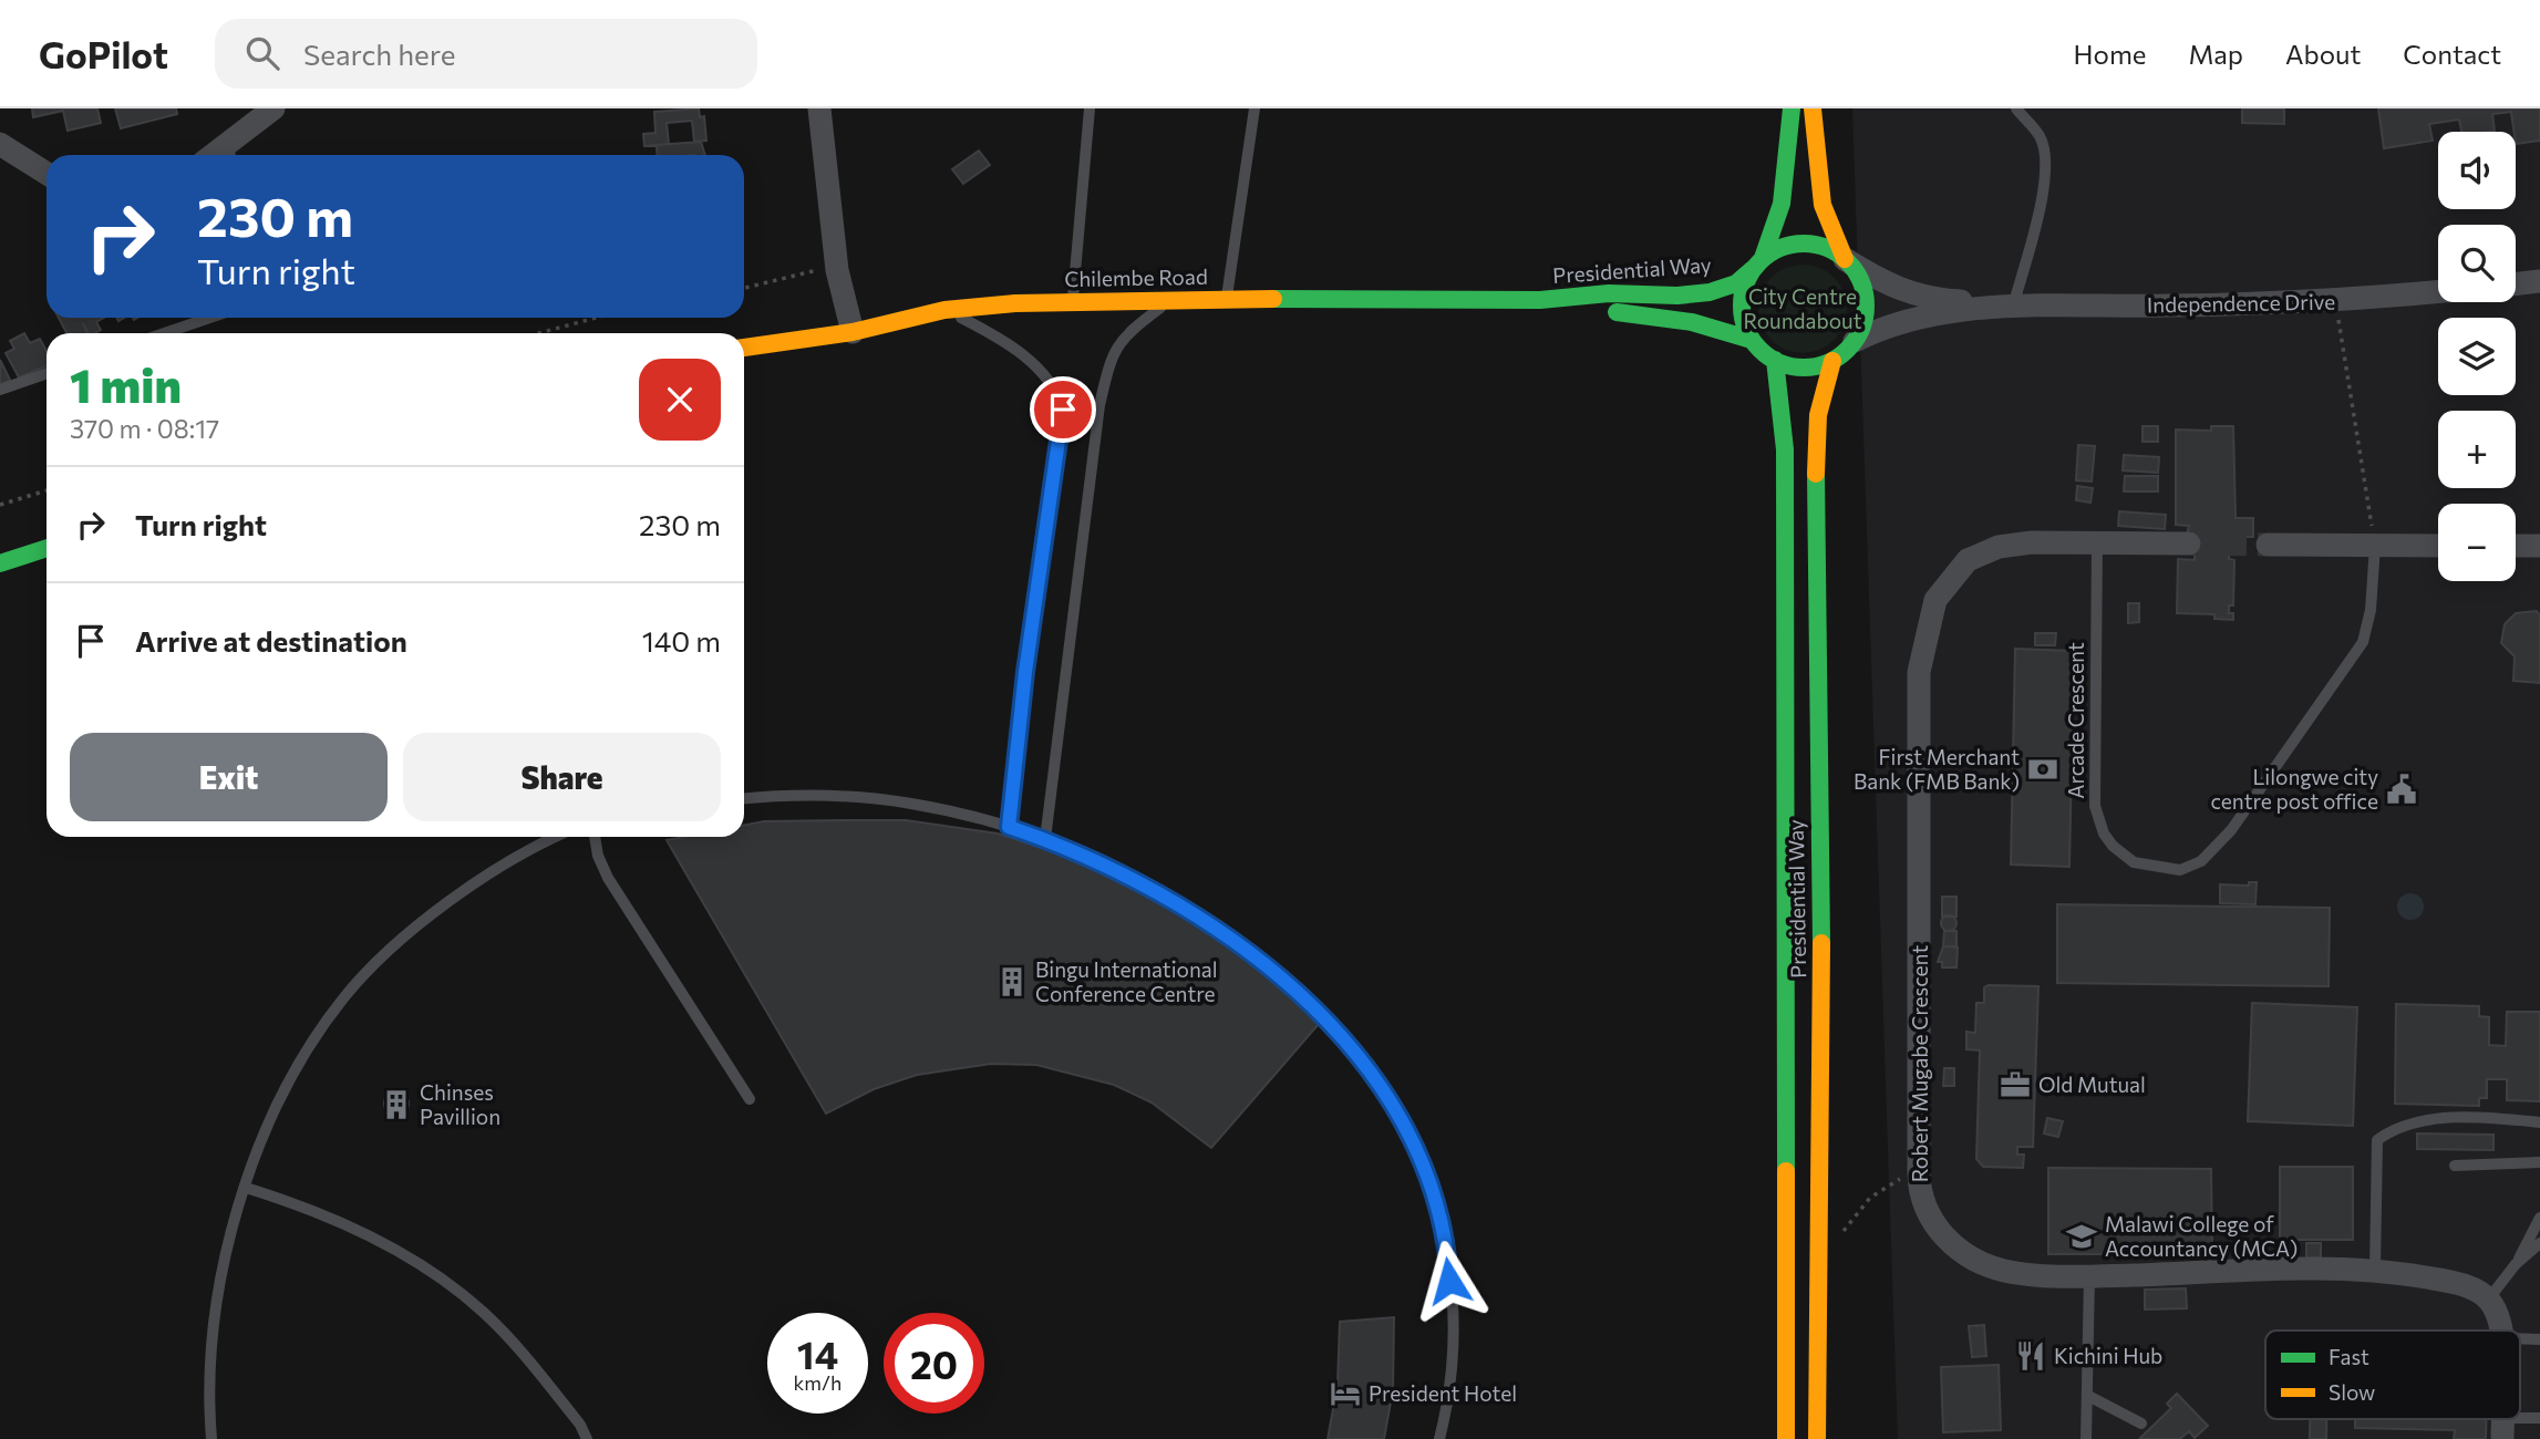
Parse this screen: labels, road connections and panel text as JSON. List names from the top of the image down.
{
  "streets": {
    "main road": ["Presidential Way", "Chilembe Road"],
    "street": ["Independence Drive", "Robert Mugabe Crescent"],
    "lane": ["Arcade Crescent"]
  },
  "crossings": [
    ["Presidential Way", "Chilembe Road"],
    ["Presidential Way", "Independence Drive"],
    ["Arcade Crescent", "Robert Mugabe Crescent"]
  ],
  "parks": ["City Centre Roundabout"],
  "places": {
    "bank": ["First Merchant Bank (FMB Bank)"],
    "public building": ["Lilongwe city centre post office"],
    "building": ["Bingu International Conference Centre", "Chinses Pavillion"],
    "office": ["Old Mutual"],
    "school or university": ["Malawi College of Accountancy (MCA)"],
    "restaurant": ["Kichini Hub"],
    "hotel": ["President Hotel"]
  },
  "legend": ["Fast", "Slow"],
  "page": {
    "header": "GoPilot",
    "search": "Search here",
    "nav": [
      "Home",
      "Map",
      "About",
      "Contact"
    ],
    "map_buttons": ["+", "−"],
    "turn": ["230 m", "Turn right"],
    "heading": ["1 min", "370 m · 08:17"],
    "list": [
      {
        "name": "Turn right",
        "value": "230 m"
      },
      {
        "name": "Arrive at destination",
        "value": "140 m"
      }
    ],
    "buttons": ["Exit", "Share"],
    "speed": "14 km/h",
    "limit": "20"
  }
}
